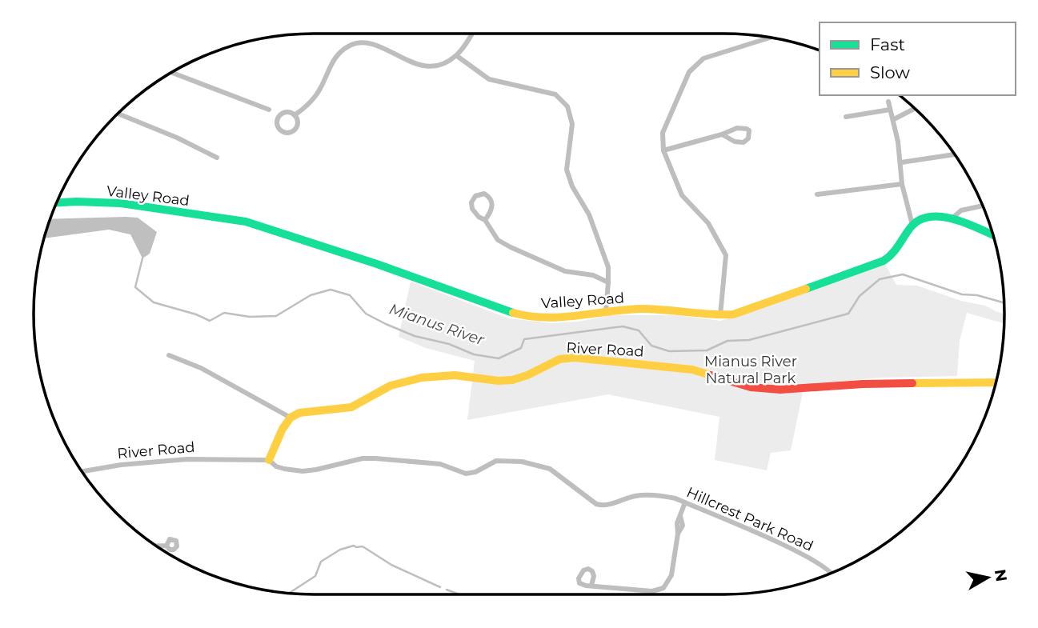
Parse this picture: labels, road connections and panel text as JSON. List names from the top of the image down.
{
  "streets": {
    "street": ["Valley Road", "River Road", "Hillcrest Park Road"]
  },
  "crossings": [
    ["River Road", "Hillcrest Park Road"]
  ],
  "water": ["Mianus River"],
  "parks": ["Mianus River Natural Park"],
  "legend": ["Fast", "Slow"],
  "north": "right"
}
